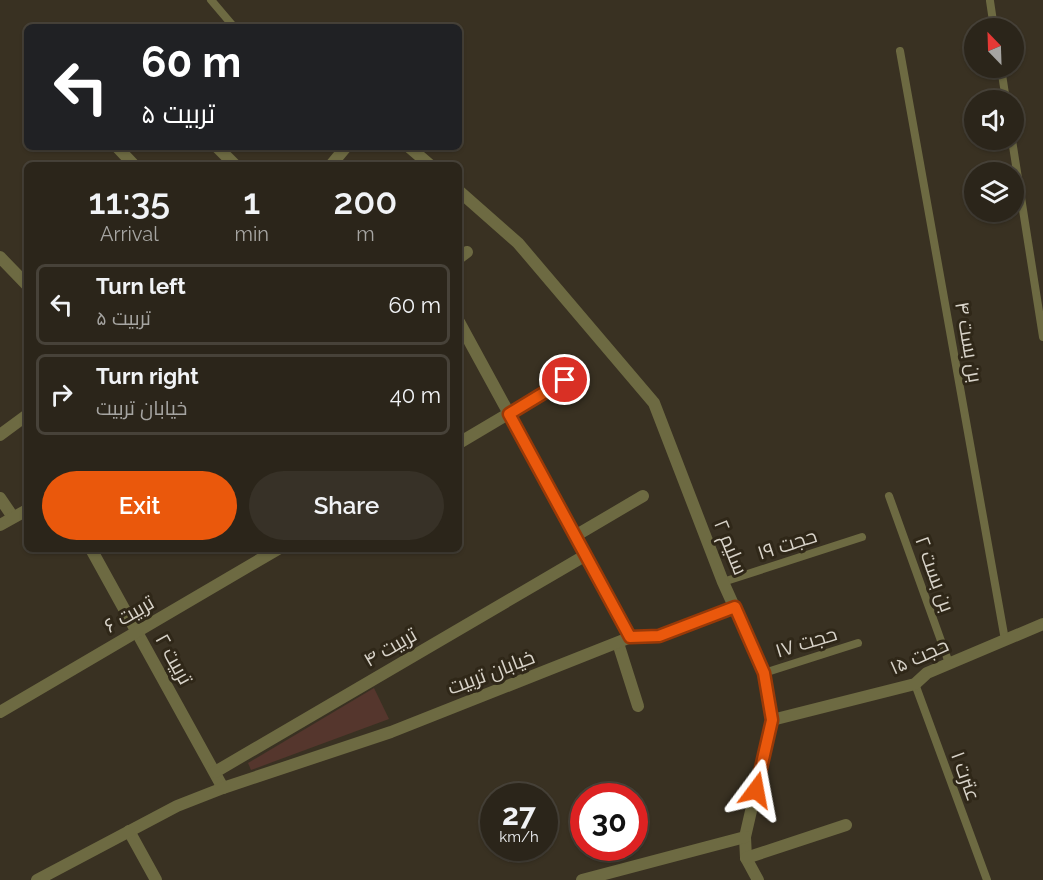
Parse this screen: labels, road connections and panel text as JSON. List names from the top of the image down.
{
  "streets": {
    "street": [
      "سلیم ۲",
      "تربیت ۶",
      "تربیت ۴",
      "حجت ۱۵",
      "تربیت ۲",
      "خیابان تربیت"
    ],
    "lane": [
      "بن بست ۴",
      "حجت ۱۹",
      "بن بست ۲",
      "حجت ۱۷",
      "عترت ۱"
    ]
  },
  "crossings": [
    ["بن بست ۴", "حجت ۱۵"],
    ["حجت ۱۹", "سلیم ۲"],
    ["سلیم ۲", "حجت ۱۷"],
    ["سلیم ۲", "حجت ۱۵"],
    ["بن بست ۲", "حجت ۱۵"],
    ["تربیت ۶", "تربیت ۲"],
    ["تربیت ۴", "تربیت ۲"],
    ["حجت ۱۵", "عترت ۱"],
    ["تربیت ۲", "خیابان تربیت"]
  ],
  "north": "top left",
  "page": {
    "turn": ["60 m", "تربیت ۵"],
    "eta": [
      "11:35",
      "Arrival",
      "1",
      "min",
      "200",
      "m"
    ],
    "list": [
      {
        "name": "Turn left",
        "note": "تربیت ۵",
        "value": "60 m"
      },
      {
        "name": "Turn right",
        "note": "خیابان تربیت",
        "value": "40 m"
      }
    ],
    "buttons": ["Exit", "Share"],
    "speed": "27 km/h",
    "limit": "30"
  }
}
